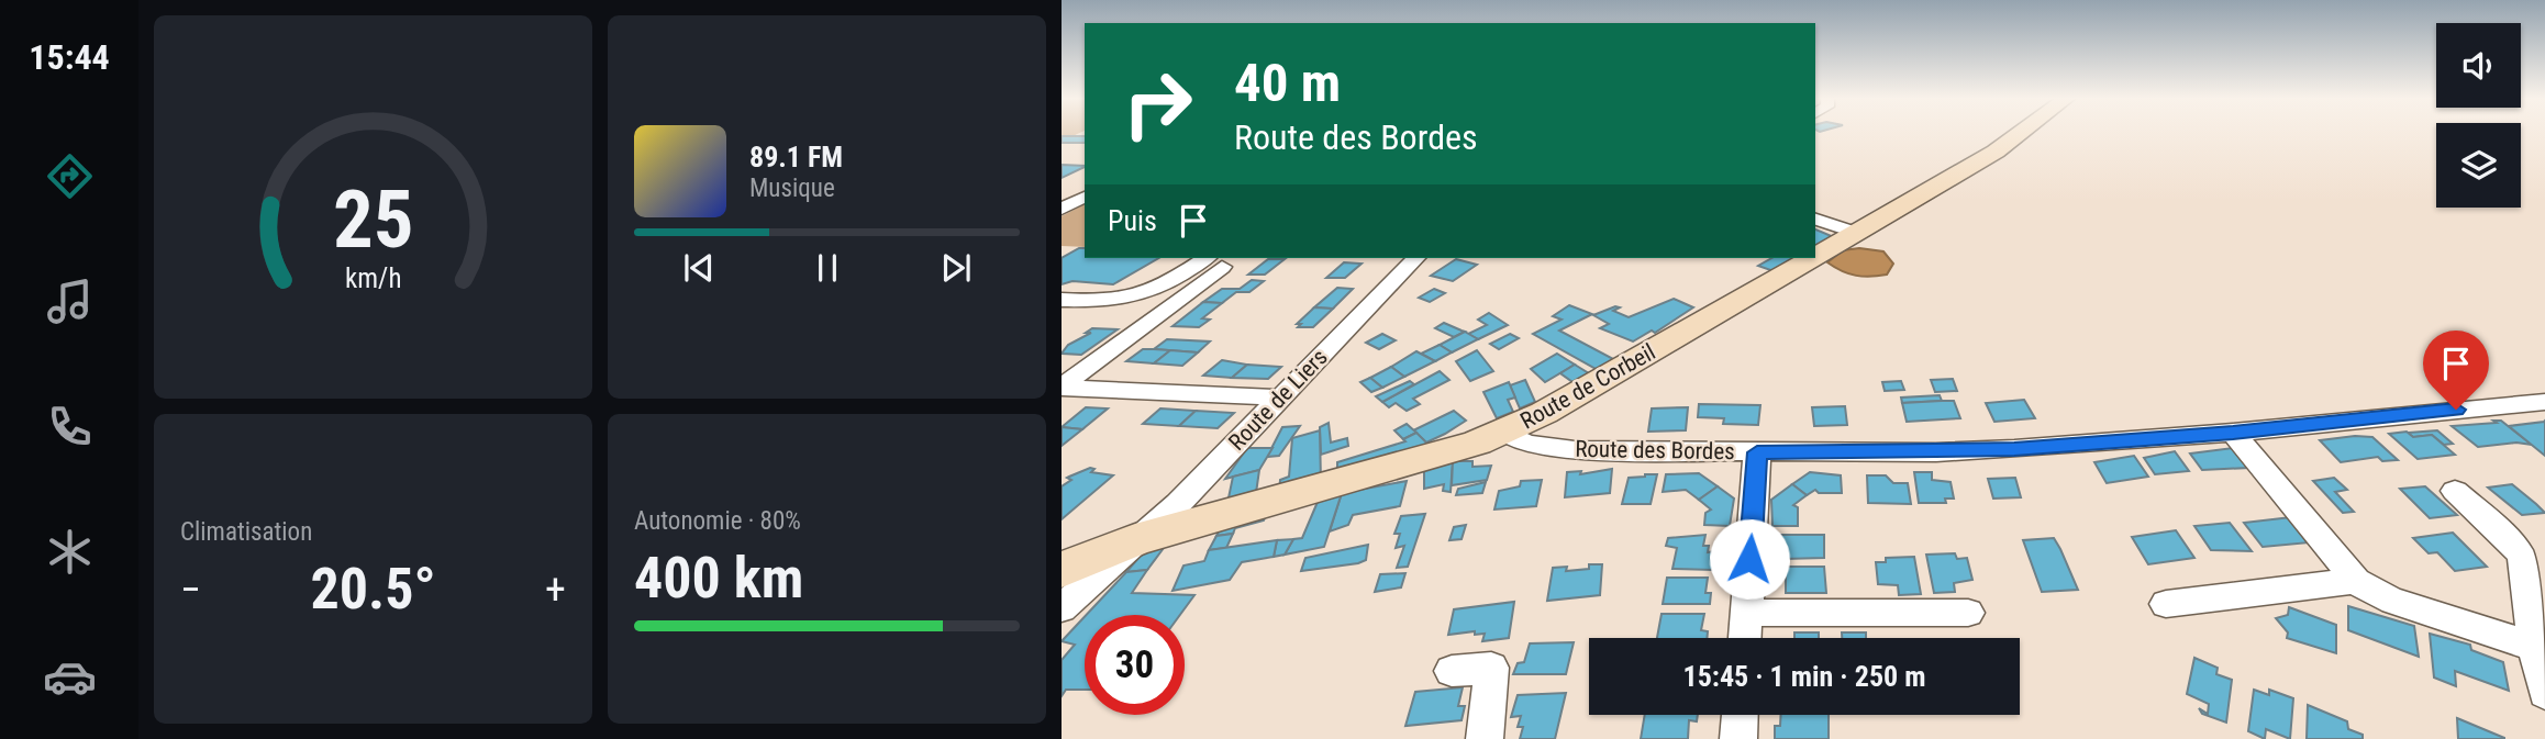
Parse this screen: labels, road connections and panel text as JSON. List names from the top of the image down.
{
  "streets": {
    "street": ["Route de Corbeil", "Route de Liers", "Route des Bordes"]
  },
  "crossings": [
    ["Route de Corbeil", "Route de Liers"],
    ["Route de Corbeil", "Route des Bordes"]
  ],
  "page": {
    "tabs": "15:44",
    "turn": ["40 m", "Route des Bordes"],
    "song": ["89.1 FM", "Musique"],
    "then": "Puis",
    "tile": [
      "Climatisation",
      ["Autonomie · 80%", "400 km"]
    ],
    "heat": ["−", "20.5°", "+"],
    "limit": "30",
    "trip": "15:45 · 1 min · 250 m",
    "gauge": ["25", "km/h"]
  }
}
